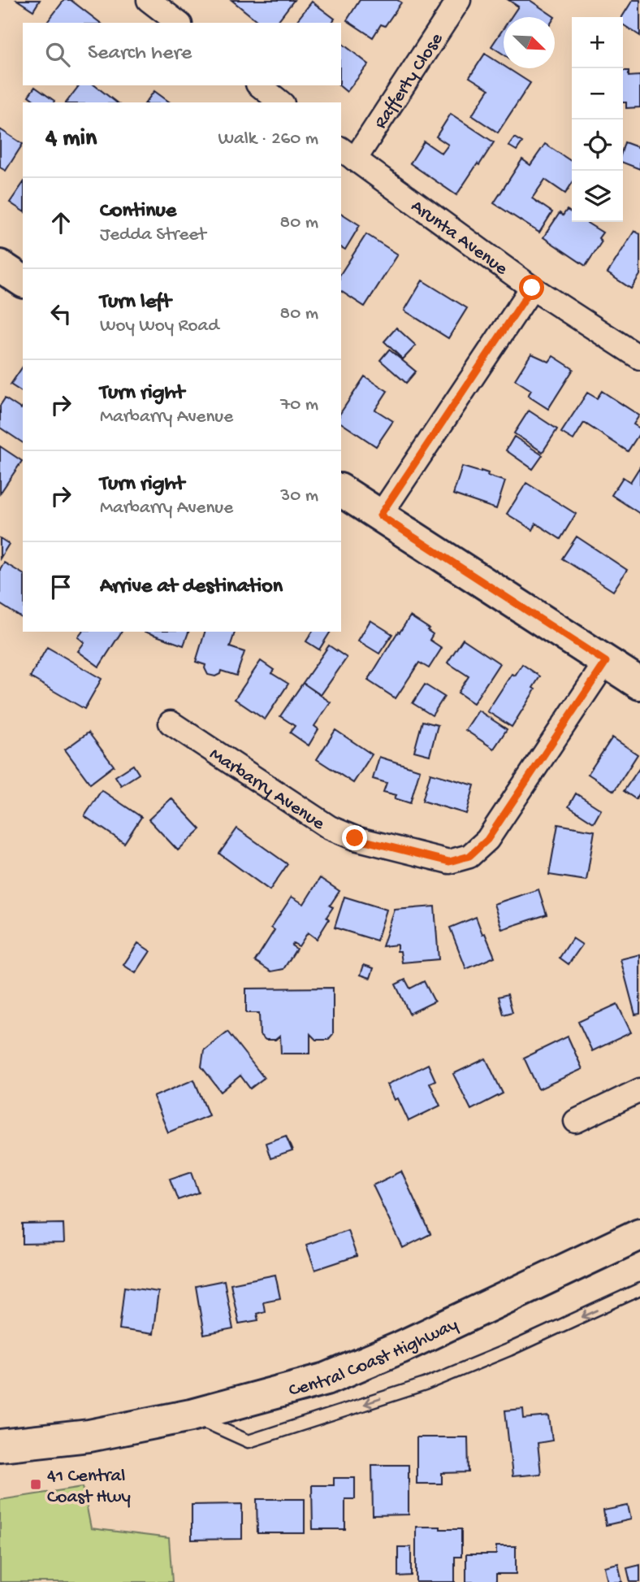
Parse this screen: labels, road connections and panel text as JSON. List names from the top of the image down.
{
  "streets": {
    "main road": ["Central Coast Highway"],
    "street": ["Rafferty Close", "Arunta Avenue", "Marbarry Avenue"]
  },
  "crossings": [
    ["Rafferty Close", "Arunta Avenue"]
  ],
  "places": {
    "transit": ["41 Central Coast Hwy"]
  },
  "north": "bottom right",
  "page": {
    "map_buttons": ["+", "−"],
    "search": "Search here",
    "heading": ["4 min", "Walk · 260 m"],
    "list": [
      ["Continue", "Jedda Street", "80 m"],
      ["Turn left", "Woy Woy Road", "80 m"],
      ["Turn right", "Marbarry Avenue", "70 m"],
      ["Turn right", "Marbarry Avenue", "30 m"],
      "Arrive at destination"
    ]
  }
}
